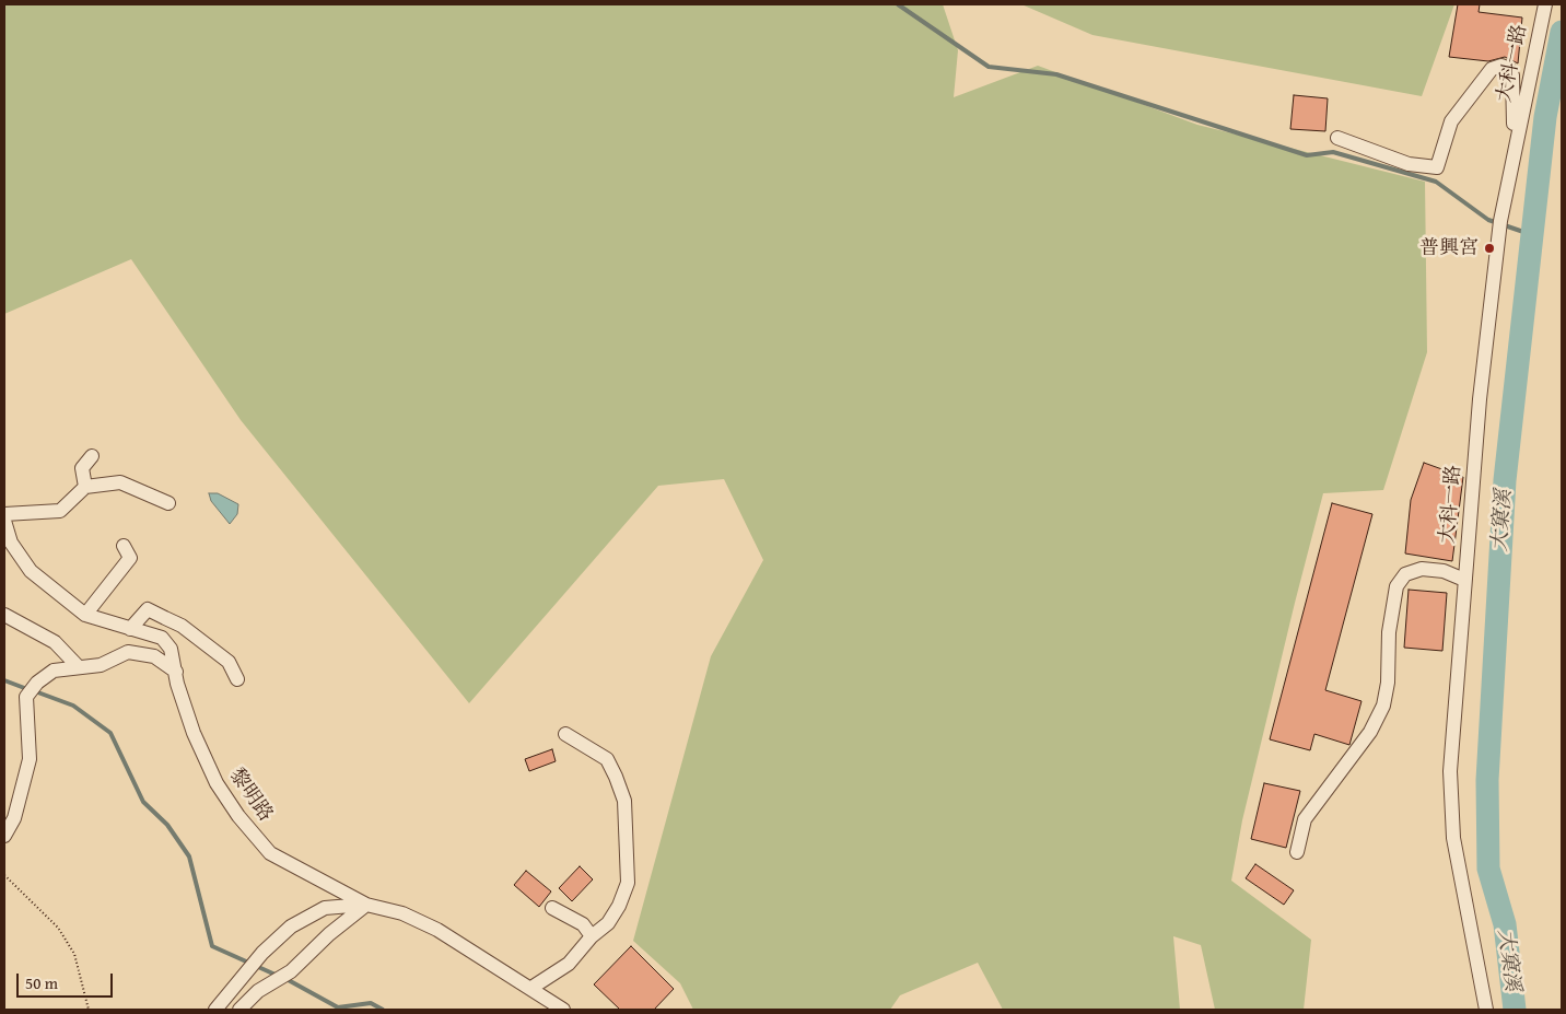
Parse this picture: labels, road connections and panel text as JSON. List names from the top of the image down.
{
  "streets": {
    "street": ["大科一路", "黎明路"]
  },
  "water": ["大窠溪"],
  "places": ["普興宮"],
  "scale_bar": "50 m"
}
